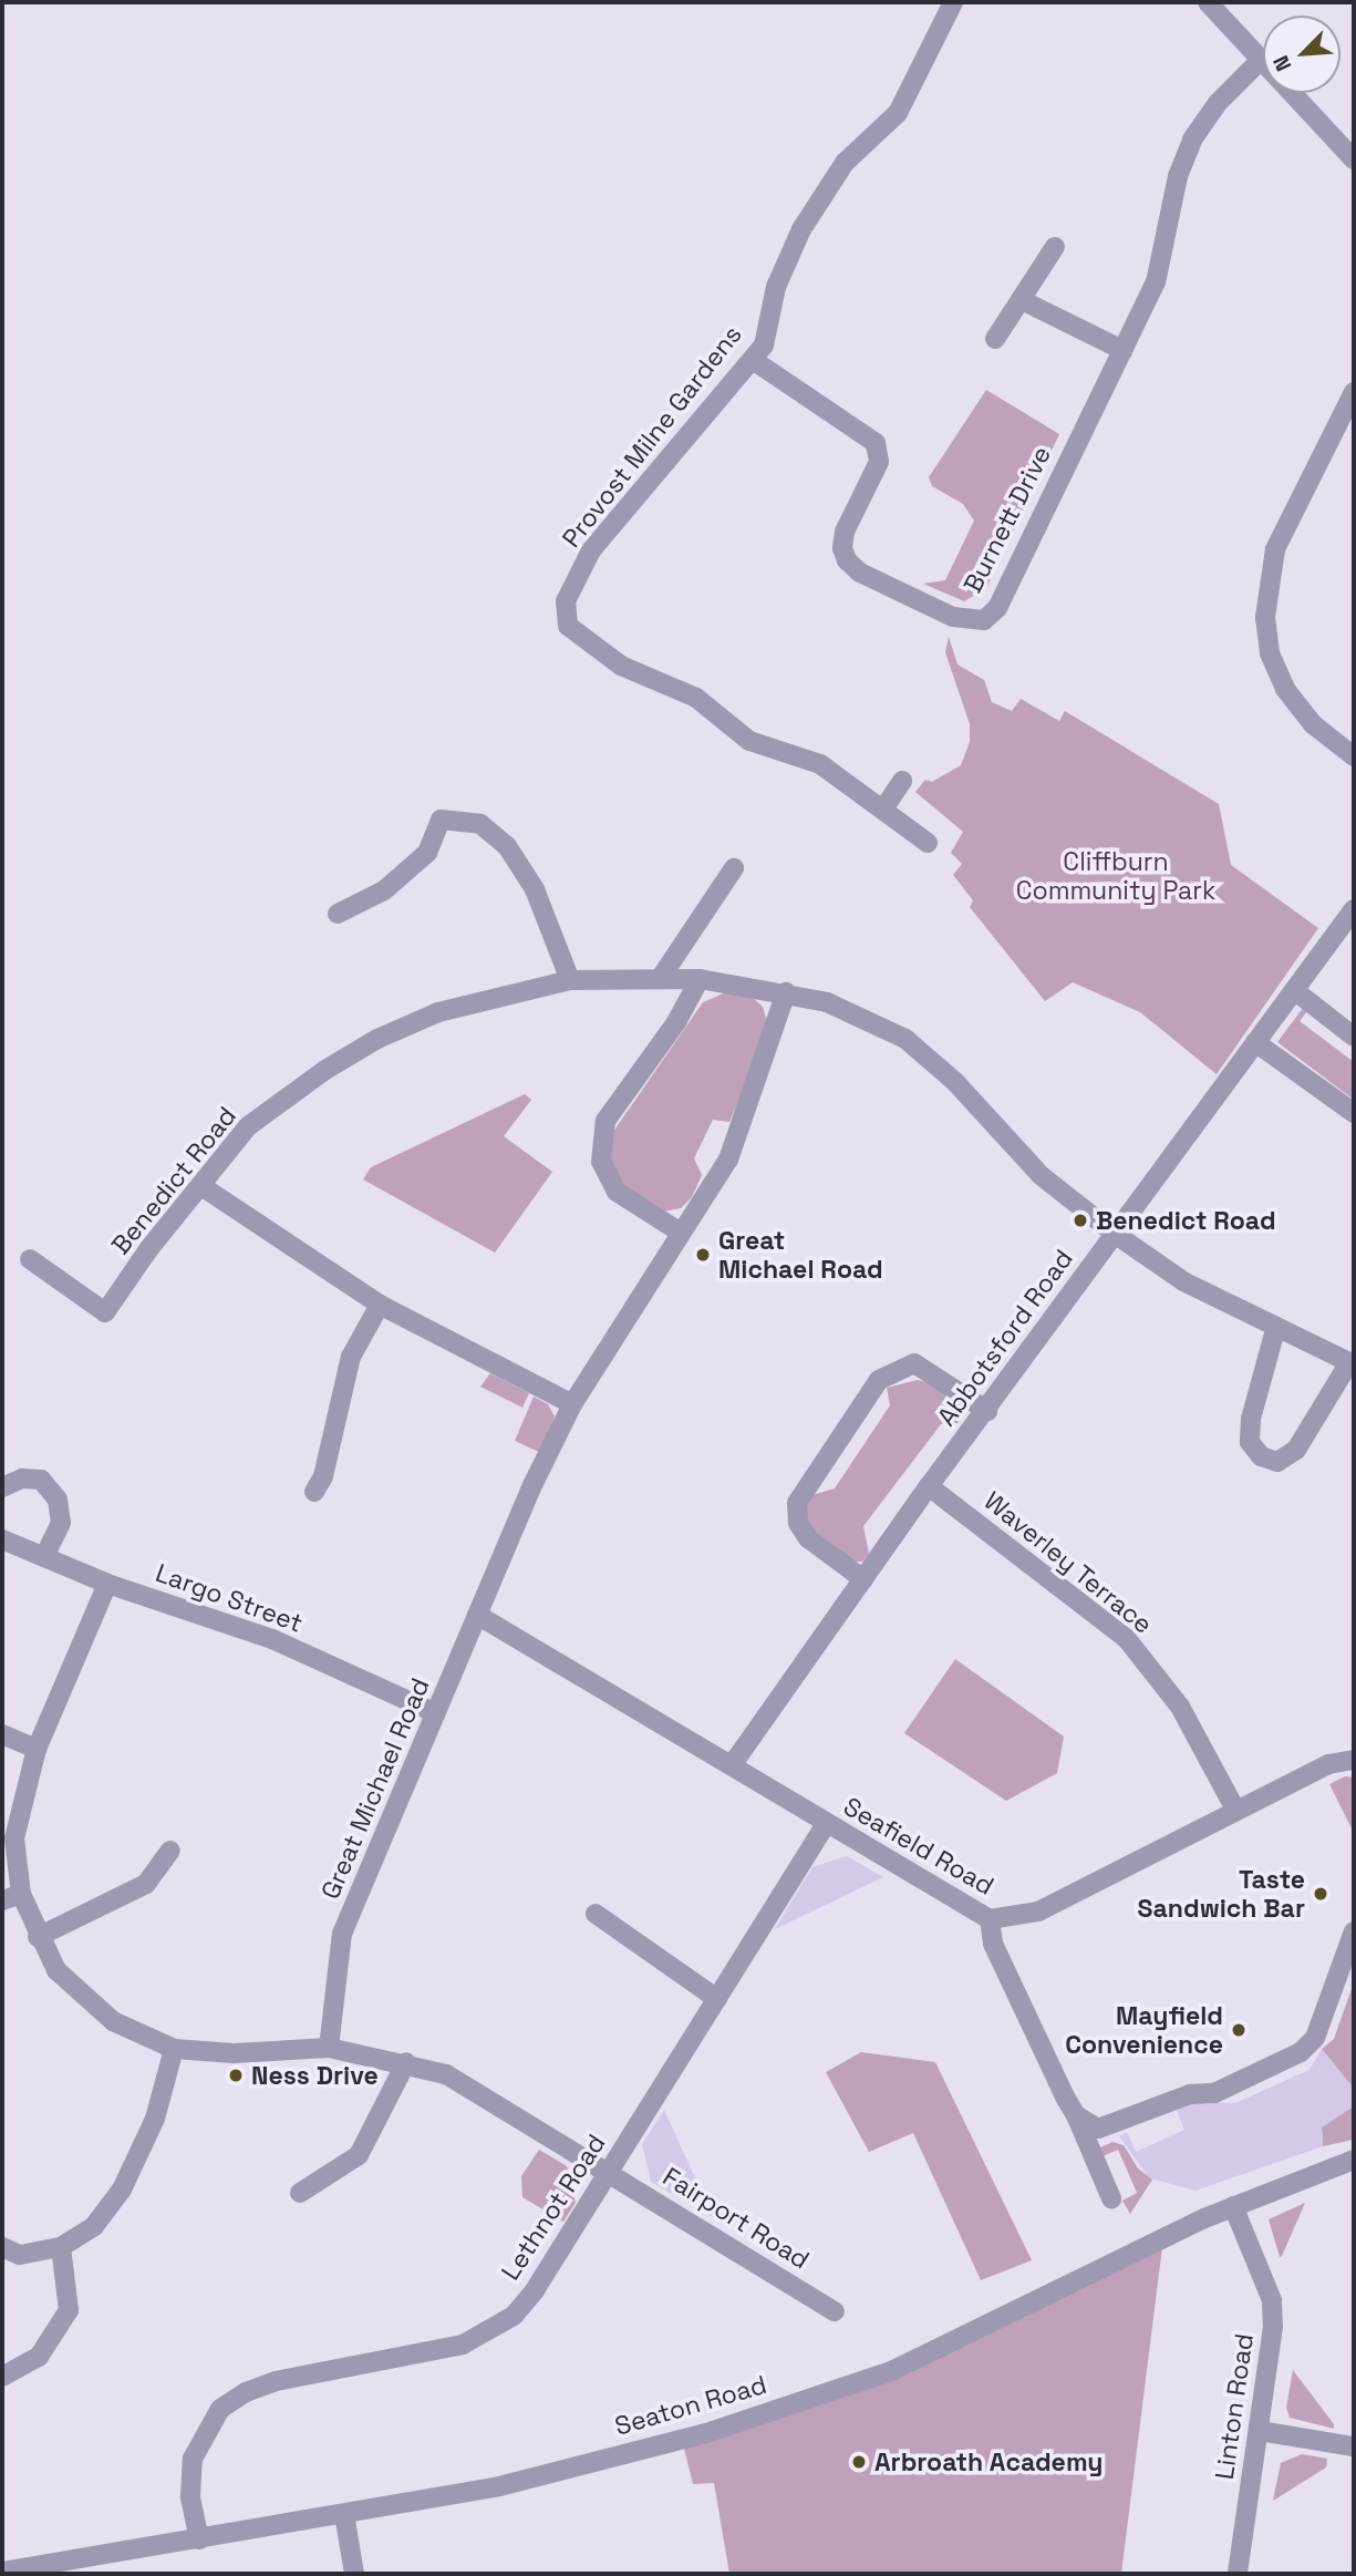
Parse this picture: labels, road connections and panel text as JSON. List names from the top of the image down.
{
  "streets": {
    "street": [
      "Provost Milne Gardens",
      "Burnett Drive",
      "Benedict Road",
      "Abbotsford Road",
      "Waverley Terrace",
      "Largo Street",
      "Great Michael Road",
      "Seafield Road",
      "Lethnot Road",
      "Fairport Road",
      "Seaton Road",
      "Linton Road"
    ]
  },
  "crossings": [
    ["Provost Milne Gardens", "Burnett Drive"],
    ["Benedict Road", "Abbotsford Road"],
    ["Benedict Road", "Great Michael Road"],
    ["Abbotsford Road", "Waverley Terrace"],
    ["Abbotsford Road", "Seafield Road"],
    ["Waverley Terrace", "Seafield Road"],
    ["Largo Street", "Great Michael Road"],
    ["Great Michael Road", "Seafield Road"],
    ["Seafield Road", "Lethnot Road"],
    ["Lethnot Road", "Fairport Road"],
    ["Lethnot Road", "Seaton Road"],
    ["Seaton Road", "Linton Road"]
  ],
  "parks": ["Cliffburn Community Park"],
  "places": [
    "Benedict Road",
    "Great Michael Road",
    "Taste Sandwich Bar",
    "Mayfield Convenience",
    "Ness Drive",
    "Arbroath Academy"
  ],
  "north": "bottom left"
}
